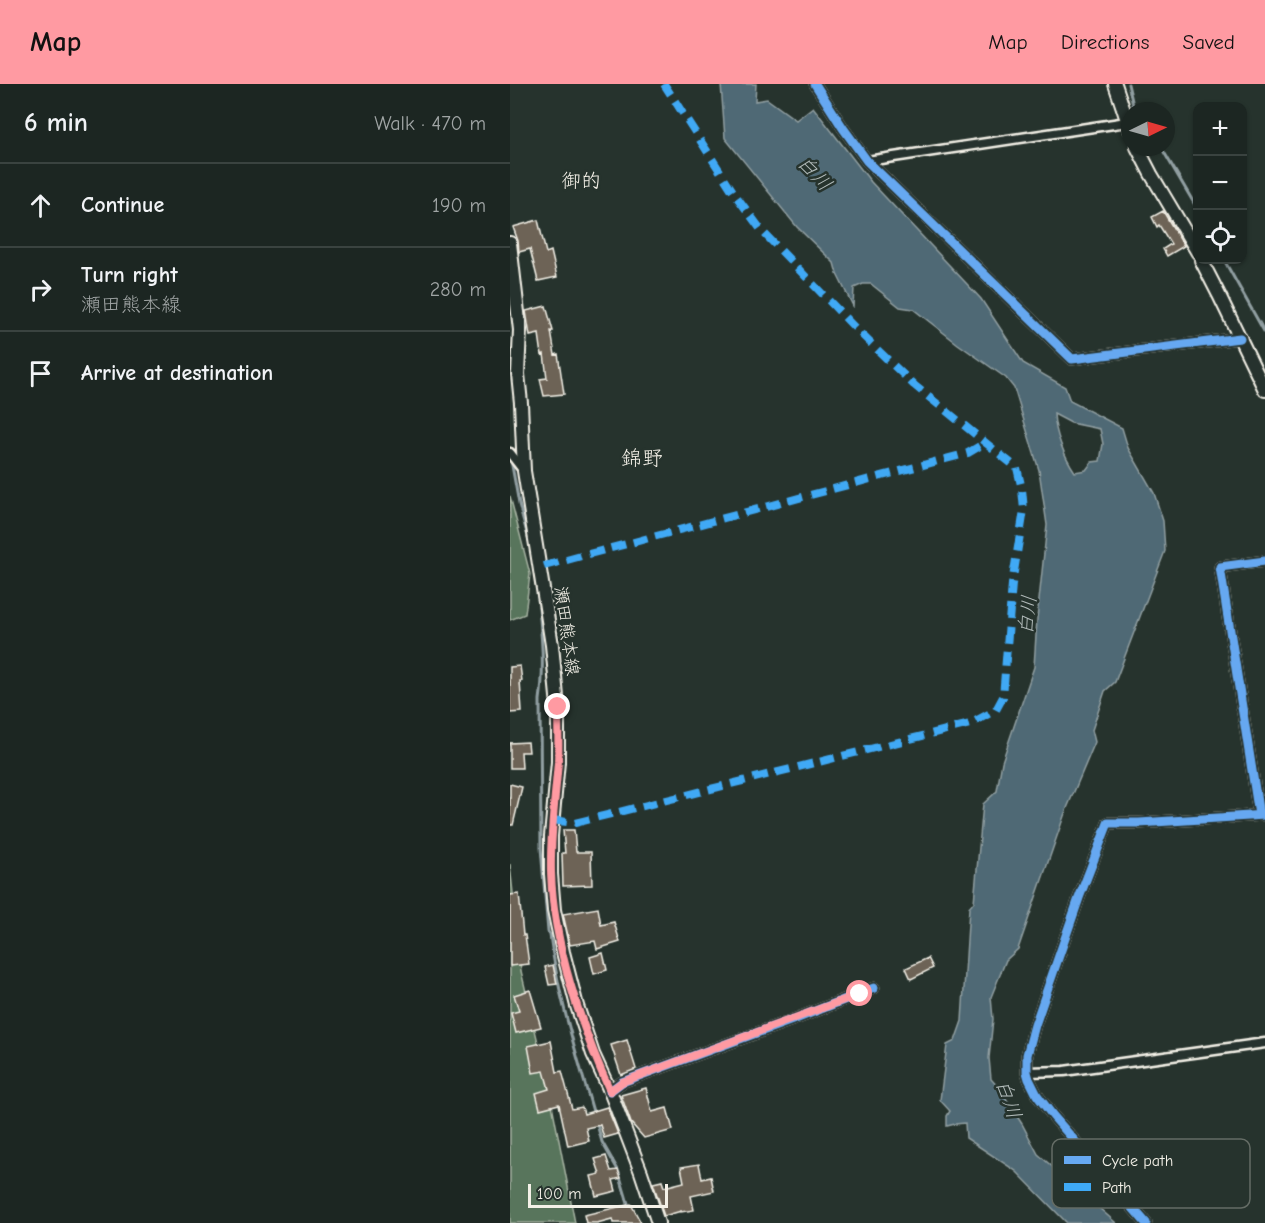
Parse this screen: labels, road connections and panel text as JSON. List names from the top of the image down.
{
  "streets": {
    "main road": ["瀬田熊本線"]
  },
  "districts": ["御的", "錦野"],
  "water": ["白川"],
  "legend": ["Cycle path", "Path"],
  "scale_bar": "100 m",
  "north": "right",
  "page": {
    "header": "Map",
    "nav": ["Map", "Directions", "Saved"],
    "heading": ["6 min", "Walk · 470 m"],
    "map_buttons": ["+", "−"],
    "list": [
      ["Continue", "190 m"],
      ["Turn right", "瀬田熊本線", "280 m"],
      "Arrive at destination"
    ],
    "scale": "100 m"
  }
}
